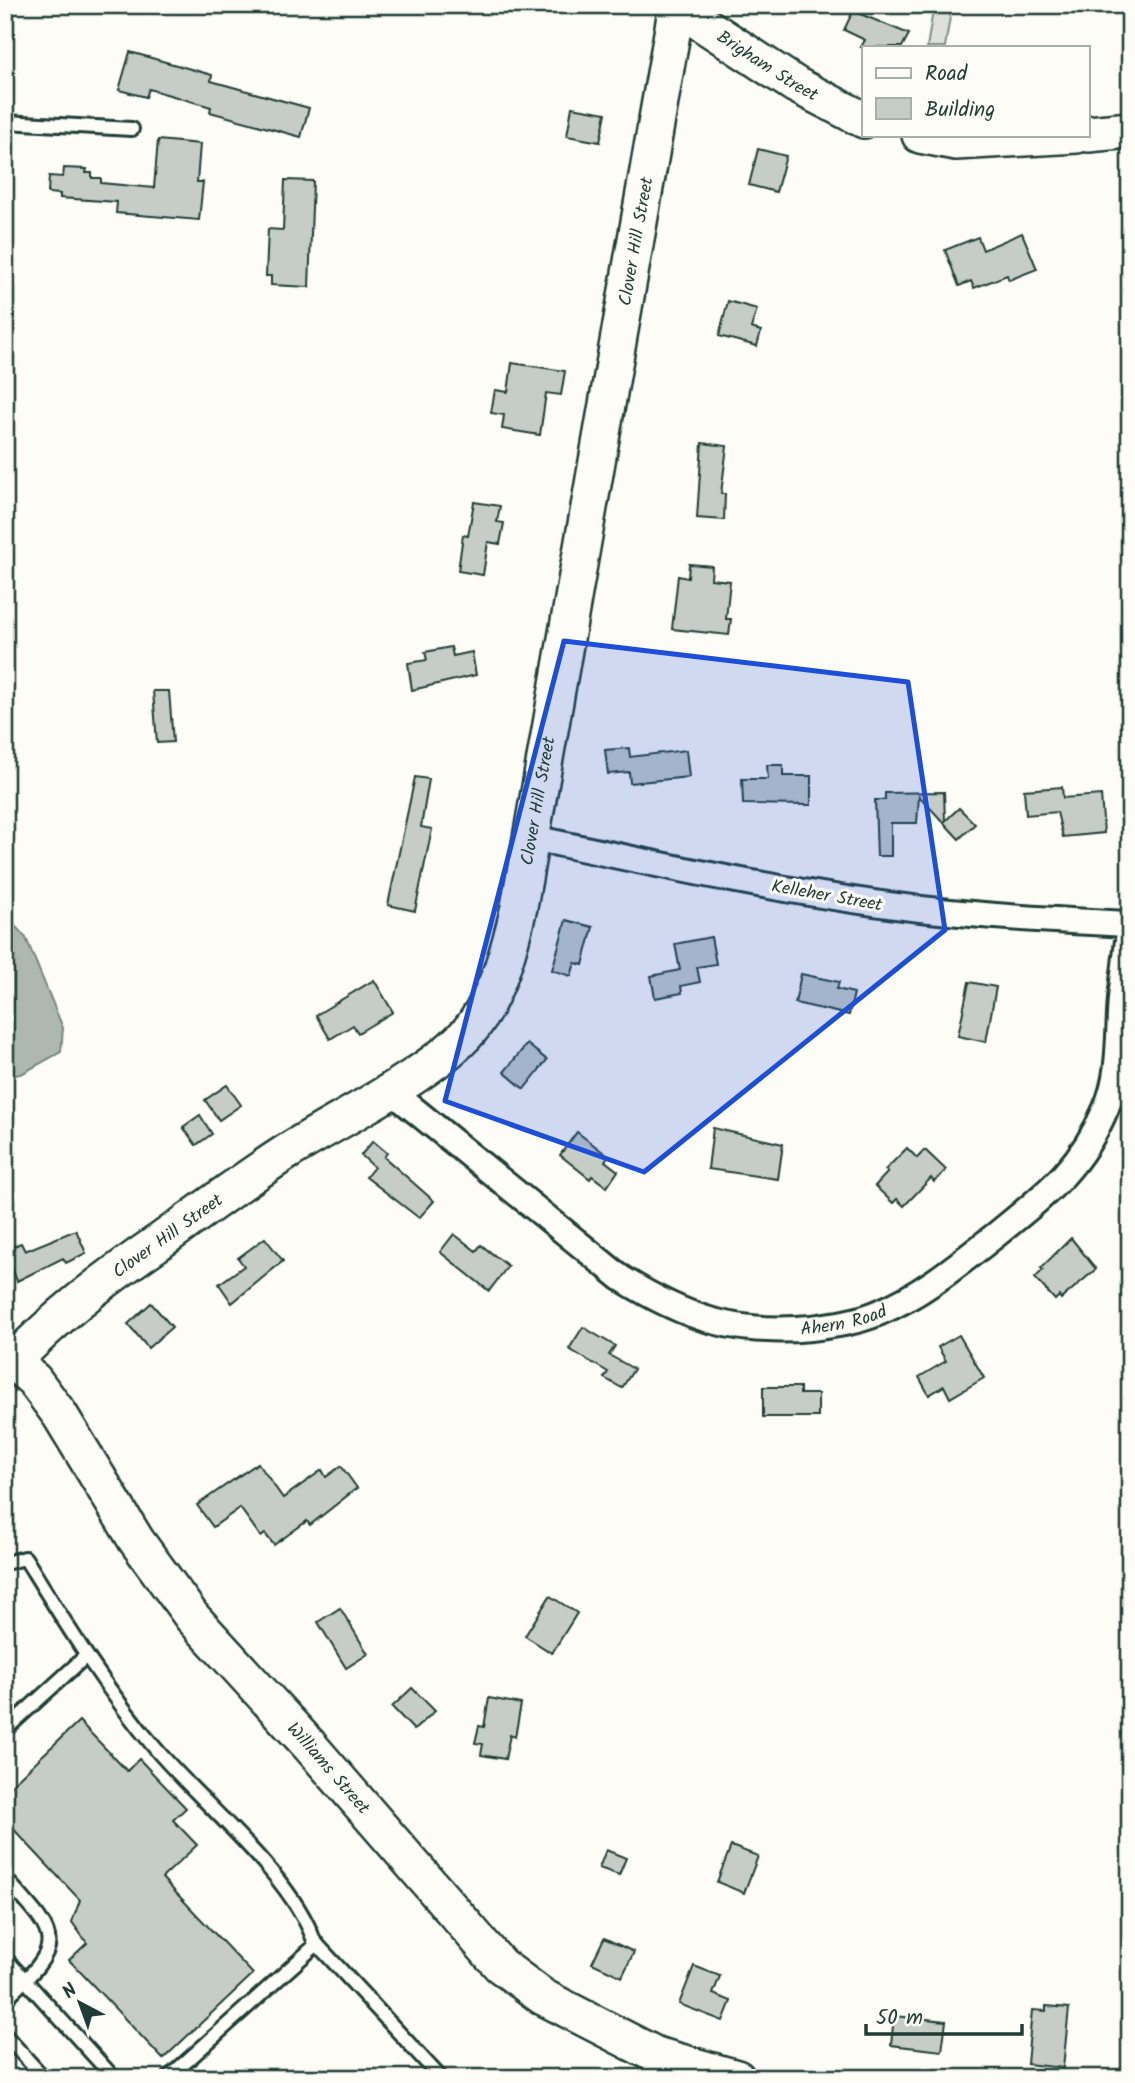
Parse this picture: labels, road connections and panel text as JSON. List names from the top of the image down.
{
  "streets": {
    "street": [
      "Brigham Street",
      "Clover Hill Street",
      "Kelleher Street",
      "Ahern Road",
      "Williams Street"
    ]
  },
  "crossings": [
    ["Brigham Street", "Clover Hill Street"],
    ["Clover Hill Street", "Kelleher Street"],
    ["Clover Hill Street", "Ahern Road"],
    ["Clover Hill Street", "Williams Street"],
    ["Kelleher Street", "Ahern Road"]
  ],
  "legend": ["Road", "Building"],
  "scale_bar": "50 m",
  "north": "top left"
}
